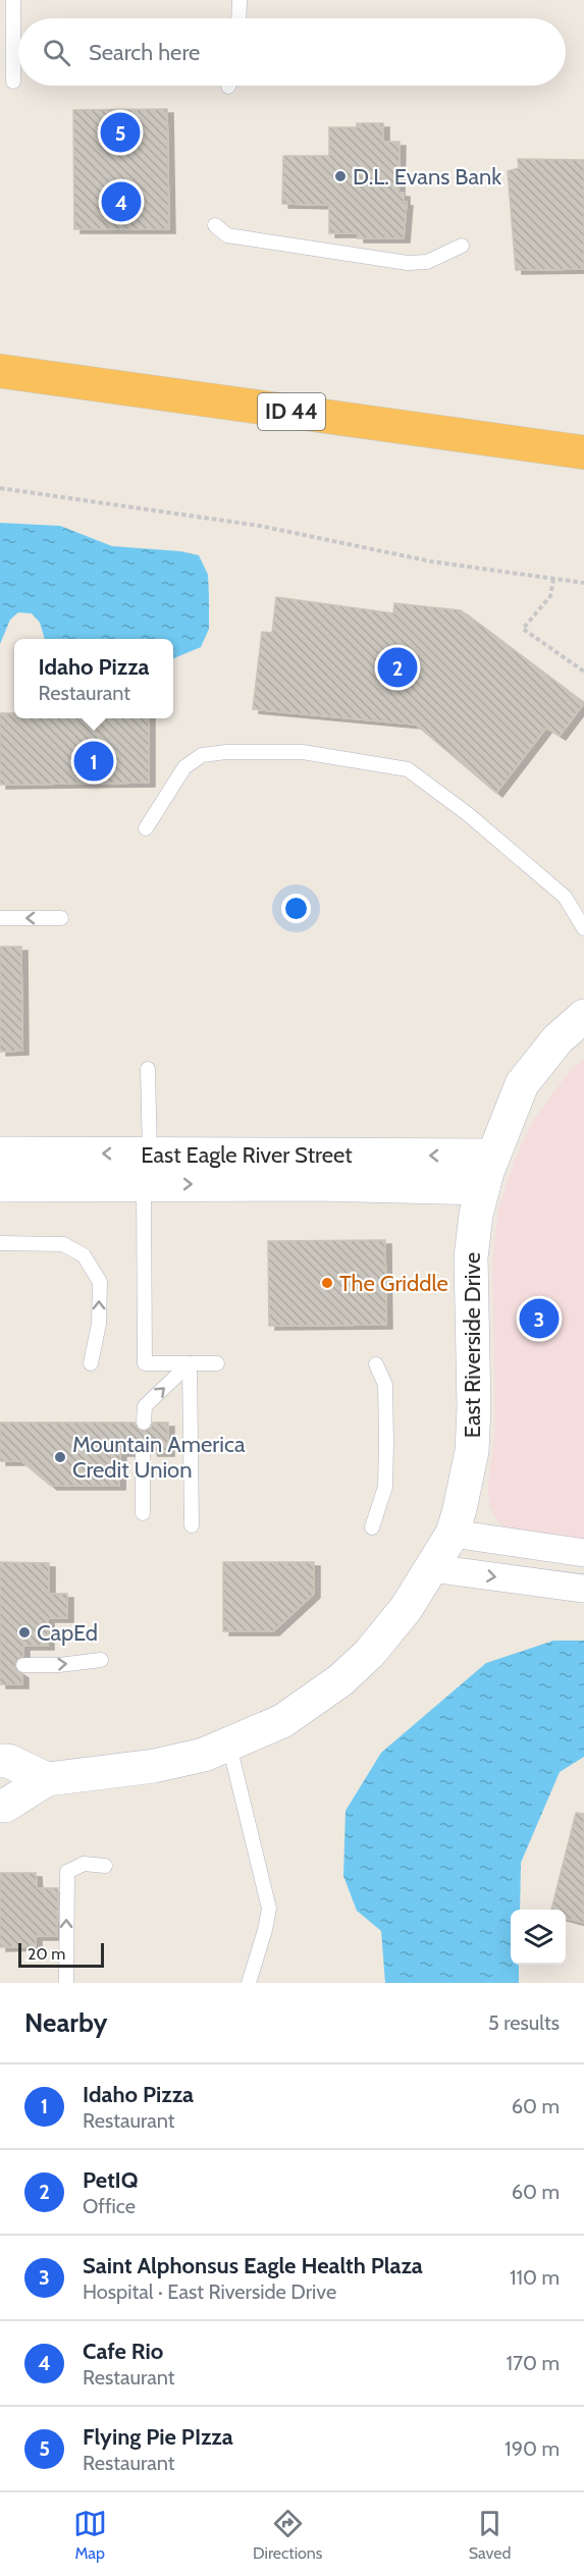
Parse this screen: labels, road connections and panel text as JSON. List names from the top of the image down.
{
  "streets": {
    "highway": ["ID 44"],
    "street": ["East Eagle River Street", "East Riverside Drive"]
  },
  "crossings": [
    ["East Eagle River Street", "East Riverside Drive"]
  ],
  "places": [
    "D.L. Evans Bank",
    "The Griddle",
    "Mountain America Credit Union",
    "CapEd"
  ],
  "scale_bar": "20 m",
  "page": {
    "search": "Search here",
    "pins": [
      "5",
      "4",
      "2",
      "1",
      "3"
    ],
    "popup": ["Idaho Pizza", "Restaurant"],
    "scale": "20 m",
    "heading": ["Nearby", "5 results"],
    "list": [
      {
        "mark": "1",
        "name": "Idaho Pizza",
        "note": "Restaurant",
        "value": "60 m"
      },
      {
        "mark": "2",
        "name": "PetIQ",
        "note": "Office",
        "value": "60 m"
      },
      {
        "mark": "3",
        "name": "Saint Alphonsus Eagle Health Plaza",
        "note": "Hospital · East Riverside Drive",
        "value": "110 m"
      },
      {
        "mark": "4",
        "name": "Cafe Rio",
        "note": "Restaurant",
        "value": "170 m"
      },
      {
        "mark": "5",
        "name": "Flying Pie PIzza",
        "note": "Restaurant",
        "value": "190 m"
      }
    ],
    "nav": ["Map", "Directions", "Saved"]
  }
}
